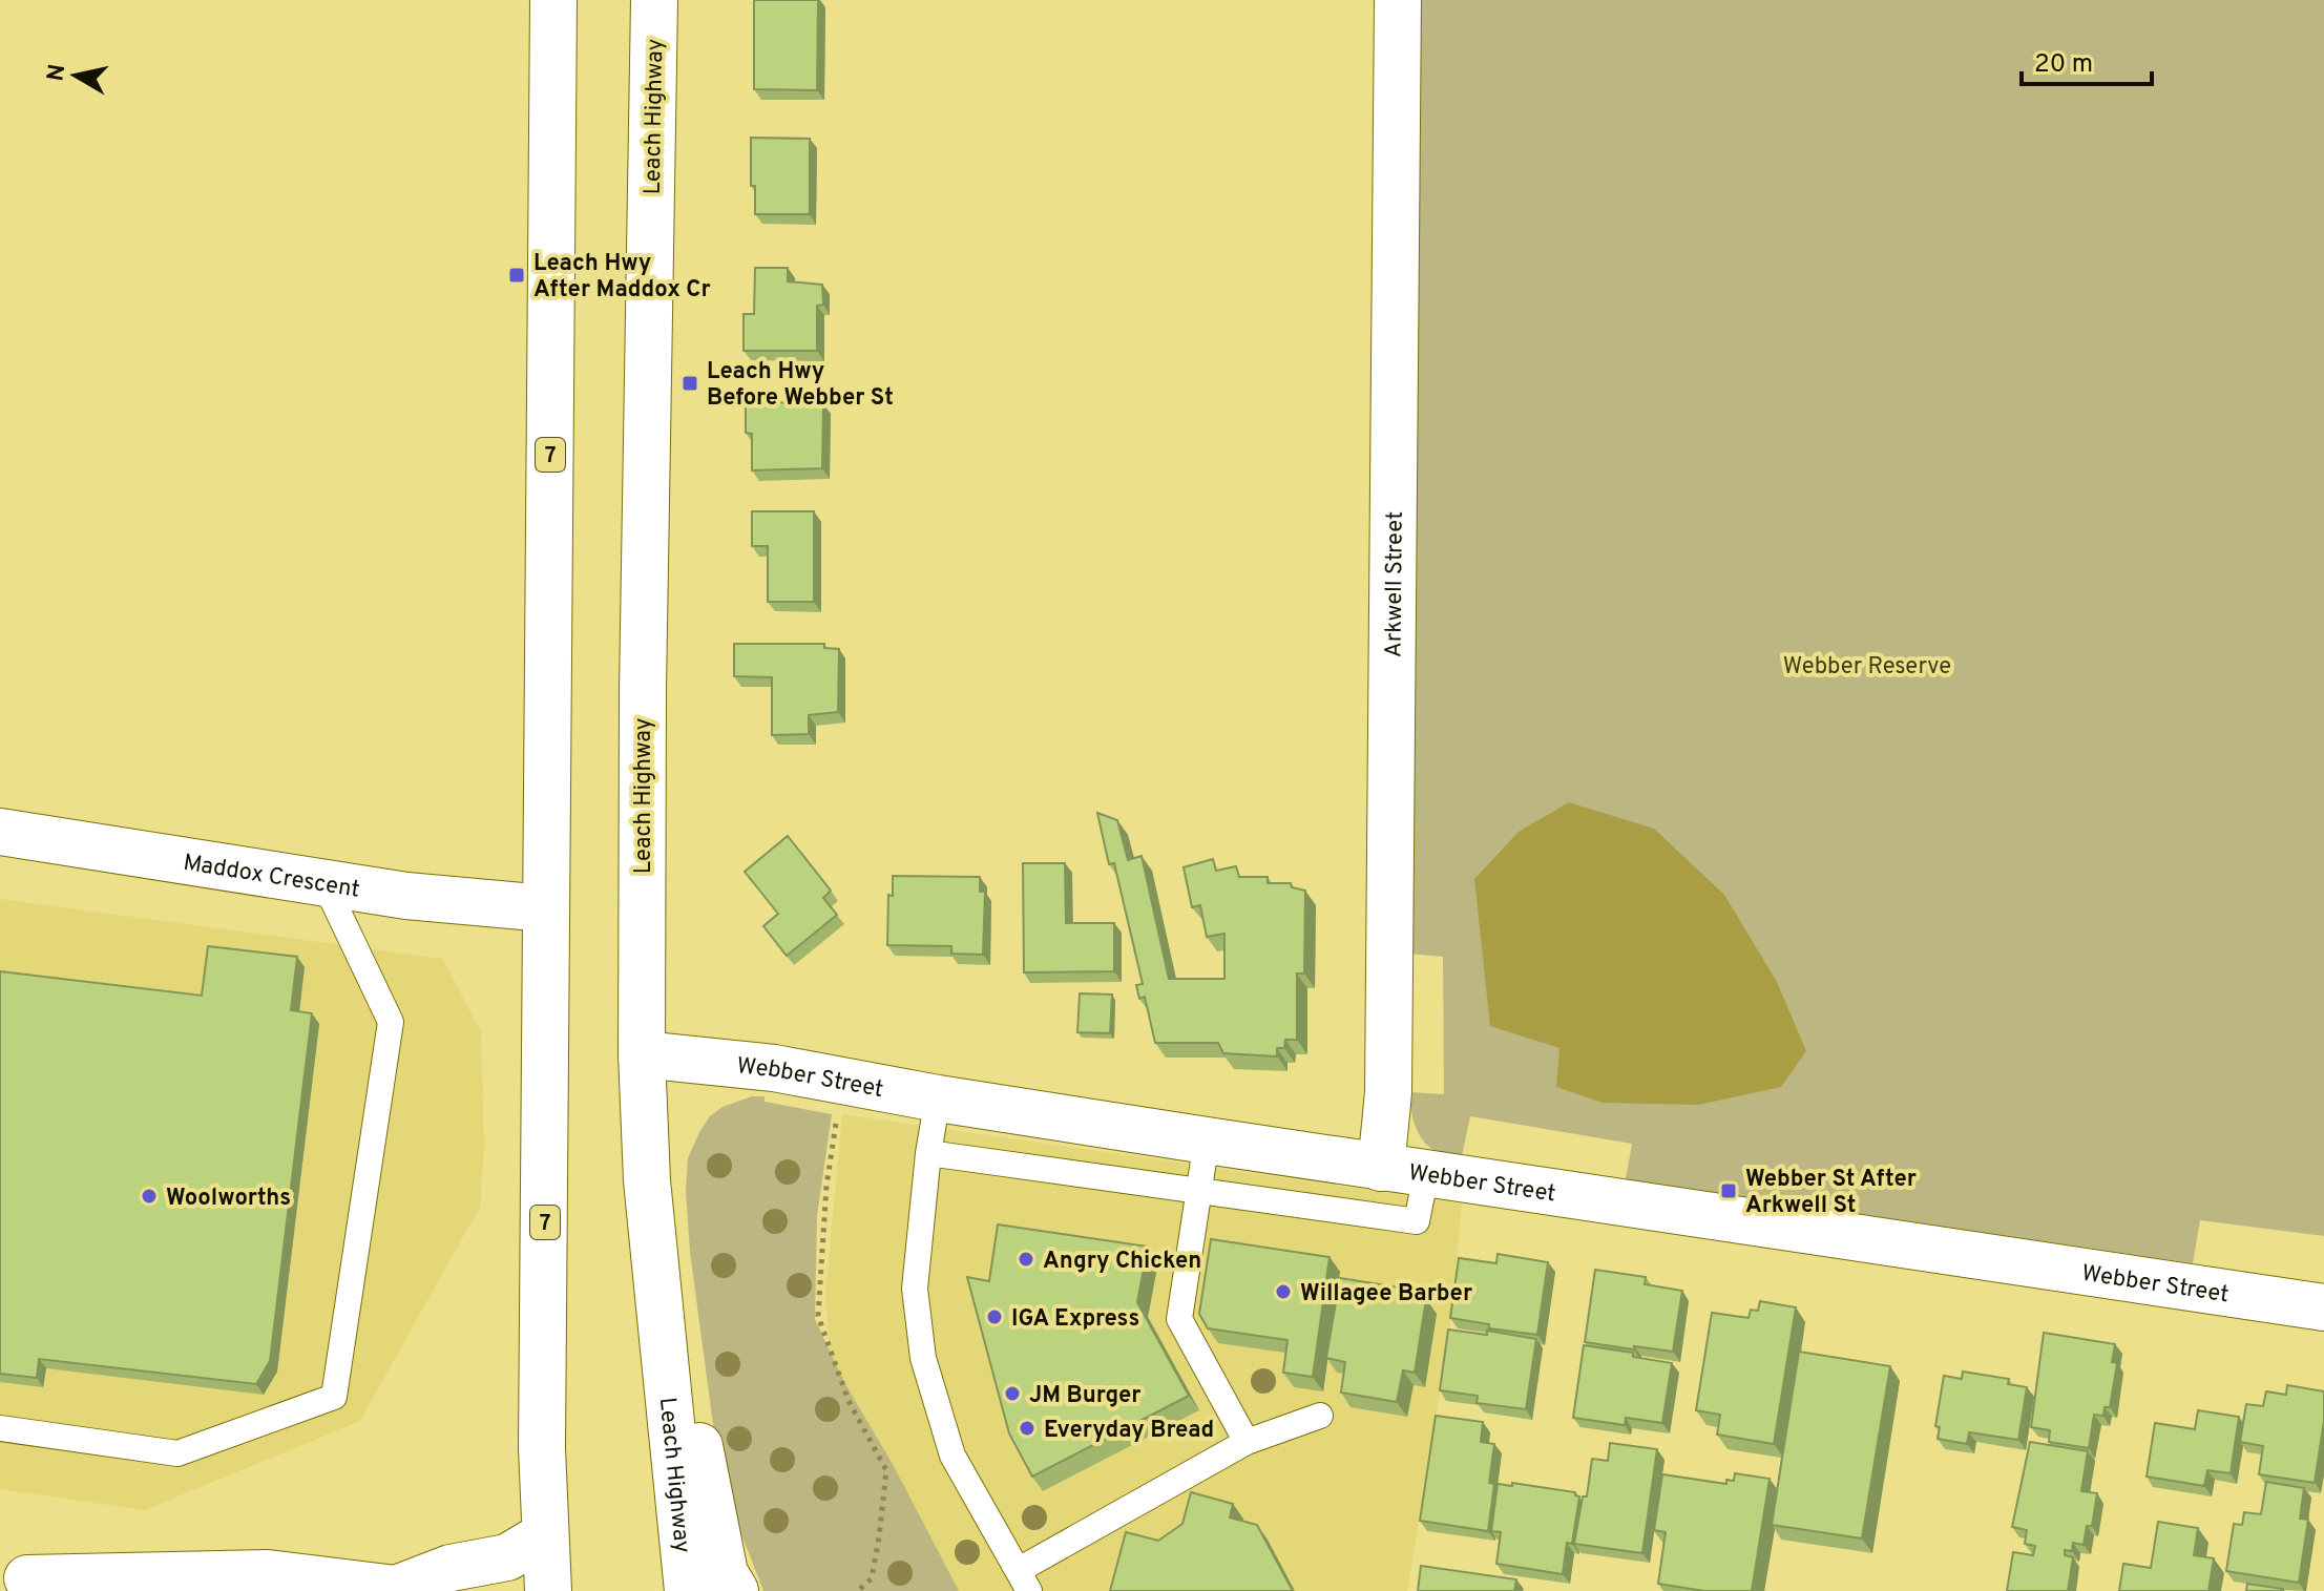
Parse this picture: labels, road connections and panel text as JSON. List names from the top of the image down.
{
  "streets": {
    "main road": [
      "Leach Highway",
      "7",
      "Arkwell Street",
      "Maddox Crescent",
      "Webber Street"
    ]
  },
  "crossings": [
    ["Leach Highway", "Webber Street"],
    ["7", "Maddox Crescent"],
    ["Arkwell Street", "Webber Street"]
  ],
  "parks": ["Webber Reserve"],
  "places": {
    "transit": ["Leach Hwy After Maddox Cr", "Leach Hwy Before Webber St", "Webber St After Arkwell St"],
    "other": [
      "Woolworths",
      "Angry Chicken",
      "Willagee Barber",
      "IGA Express",
      "JM Burger",
      "Everyday Bread"
    ]
  },
  "scale_bar": "20 m",
  "north": "left"
}
